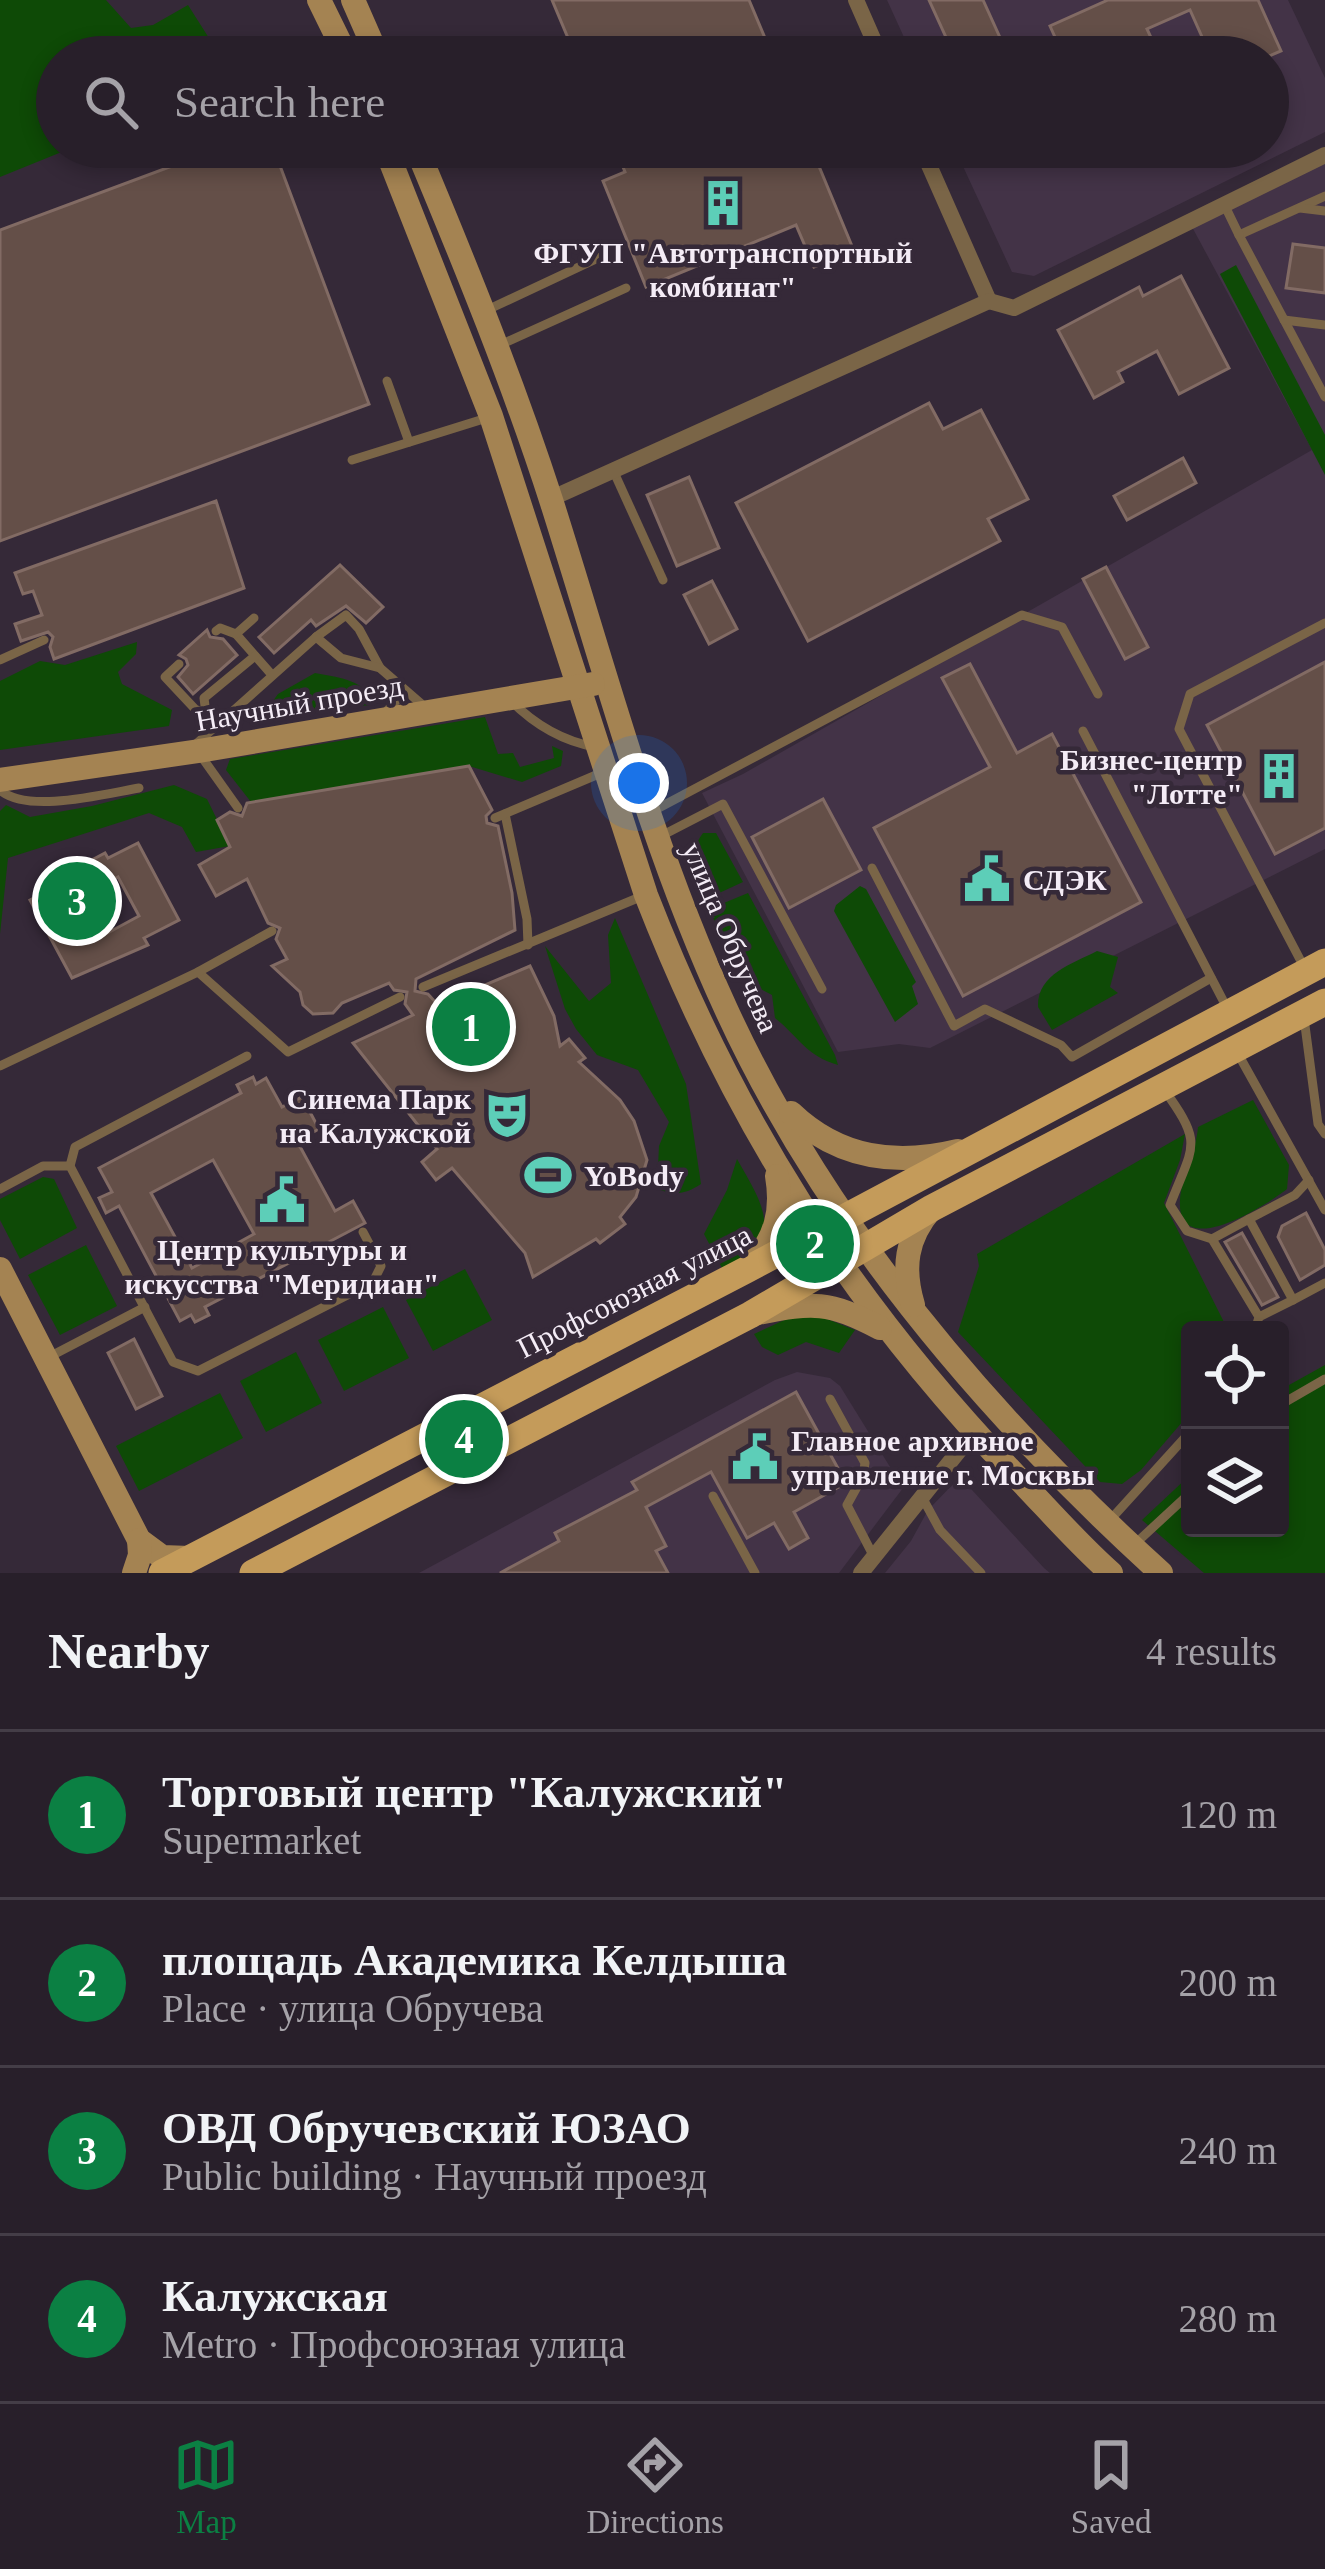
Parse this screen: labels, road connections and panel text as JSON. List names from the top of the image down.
{
  "streets": {
    "main road": ["Научный проезд", "улица Обручева", "Профсоюзная улица"]
  },
  "crossings": [
    ["Научный проезд", "улица Обручева"],
    ["улица Обручева", "Профсоюзная улица"]
  ],
  "places": {
    "building": ["ФГУП \"Автотранспортный комбинат\"", "Бизнес-центр \"Лотте\""],
    "public building": ["СДЭК", "Центр культуры и искусства \"Меридиан\"", "Главное архивное управление г. Москвы"],
    "theatre": ["Синема Парк на Калужской"],
    "sports": ["YoBody"]
  },
  "page": {
    "search": "Search here",
    "pins": [
      "3",
      "1",
      "2",
      "4"
    ],
    "heading": ["Nearby", "4 results"],
    "list": [
      {
        "mark": "1",
        "name": "Торговый центр \"Калужский\"",
        "note": "Supermarket",
        "value": "120 m"
      },
      {
        "mark": "2",
        "name": "площадь Академика Келдыша",
        "note": "Place · улица Обручева",
        "value": "200 m"
      },
      {
        "mark": "3",
        "name": "ОВД Обручевский ЮЗАО",
        "note": "Public building · Научный проезд",
        "value": "240 m"
      },
      {
        "mark": "4",
        "name": "Калужская",
        "note": "Metro · Профсоюзная улица",
        "value": "280 m"
      }
    ],
    "nav": ["Map", "Directions", "Saved"]
  }
}
